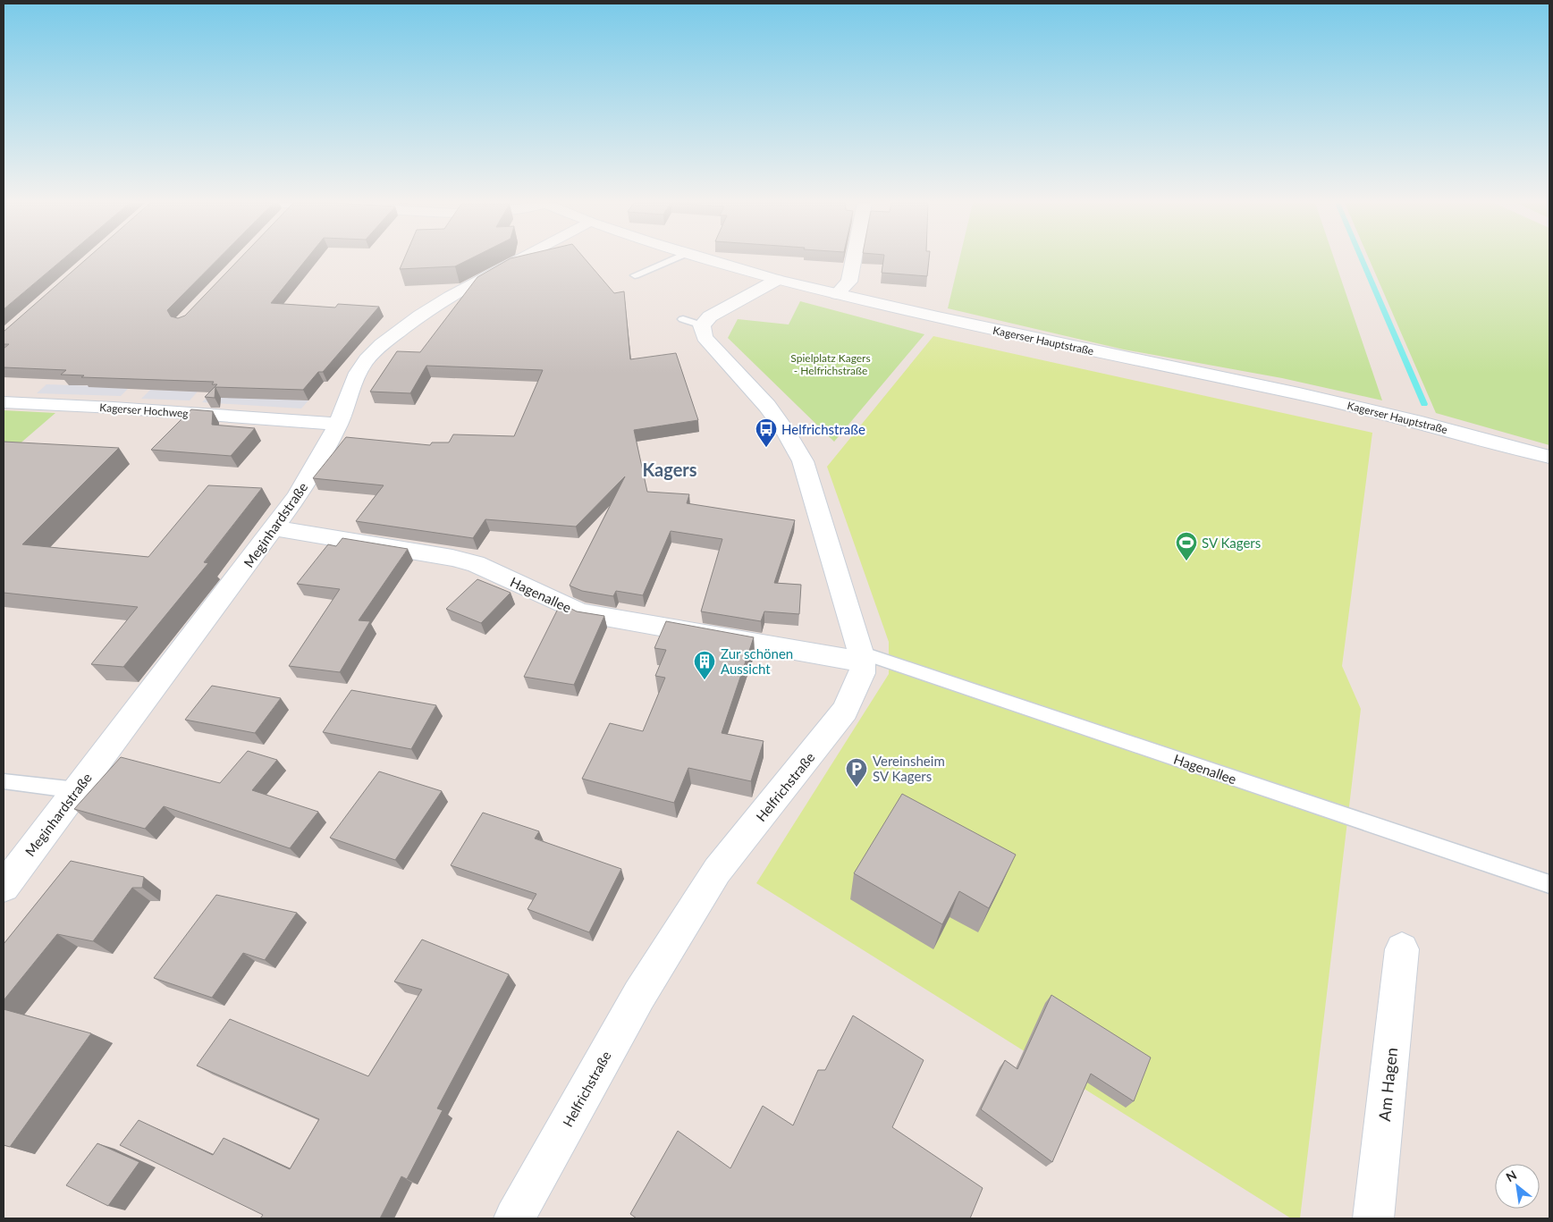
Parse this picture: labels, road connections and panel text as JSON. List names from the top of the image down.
{
  "streets": {
    "street": [
      "Kagerser Hauptstraße",
      "Kagerser Hochweg",
      "Meginhardstraße",
      "Hagenallee",
      "Helfrichstraße",
      "Am Hagen"
    ]
  },
  "crossings": [
    ["Kagerser Hochweg", "Meginhardstraße"],
    ["Meginhardstraße", "Hagenallee"],
    ["Hagenallee", "Helfrichstraße"]
  ],
  "districts": ["Kagers"],
  "parks": ["Spielplatz Kagers - Helfrichstraße"],
  "places": {
    "bus stop": ["Helfrichstraße"],
    "sports": ["SV Kagers"],
    "building": ["Zur schönen Aussicht"],
    "parking": ["Vereinsheim SV Kagers"]
  },
  "north": "top left"
}
